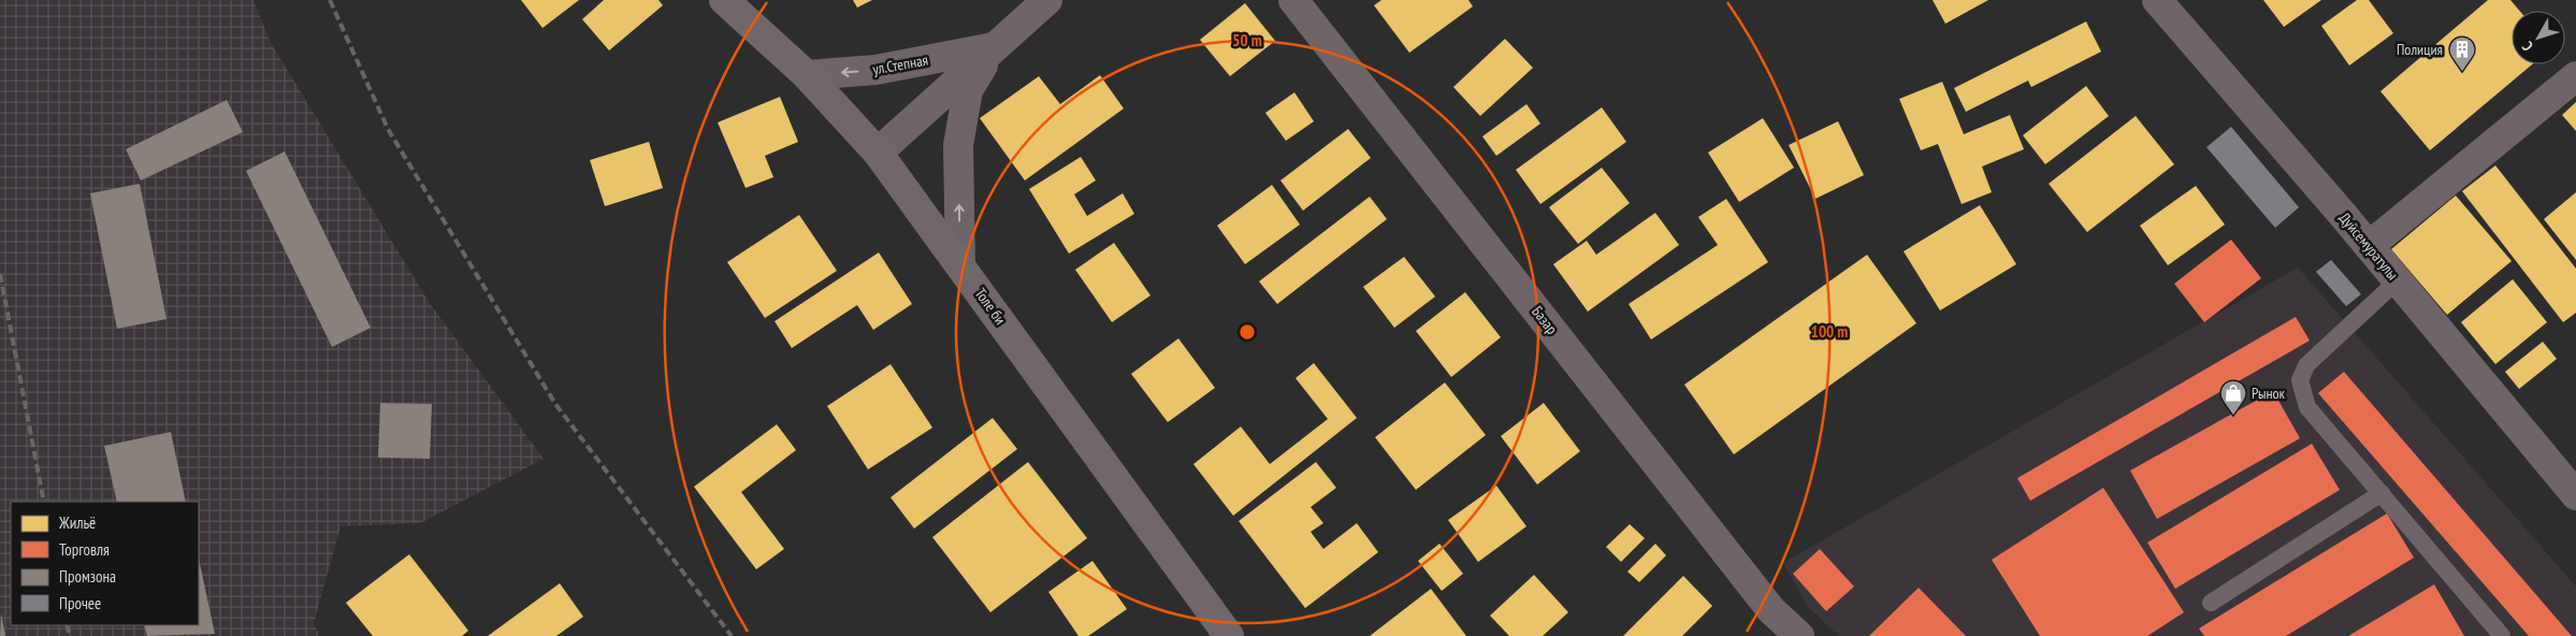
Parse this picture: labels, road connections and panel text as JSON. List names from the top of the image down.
{
  "streets": {
    "main road": ["Толе би"],
    "street": ["ул.Степная", "Дуйсемуратулы", "Базар"]
  },
  "crossings": [
    ["ул.Степная", "Толе би"]
  ],
  "one_way": ["ул.Степная"],
  "places": {
    "building": ["Полиция"],
    "shop": ["Рынок"]
  },
  "legend": [
    "Жильё",
    "Торговля",
    "Промзона",
    "Прочее"
  ],
  "north": "bottom left",
  "rings": ["50 m", "100 m"]
}
